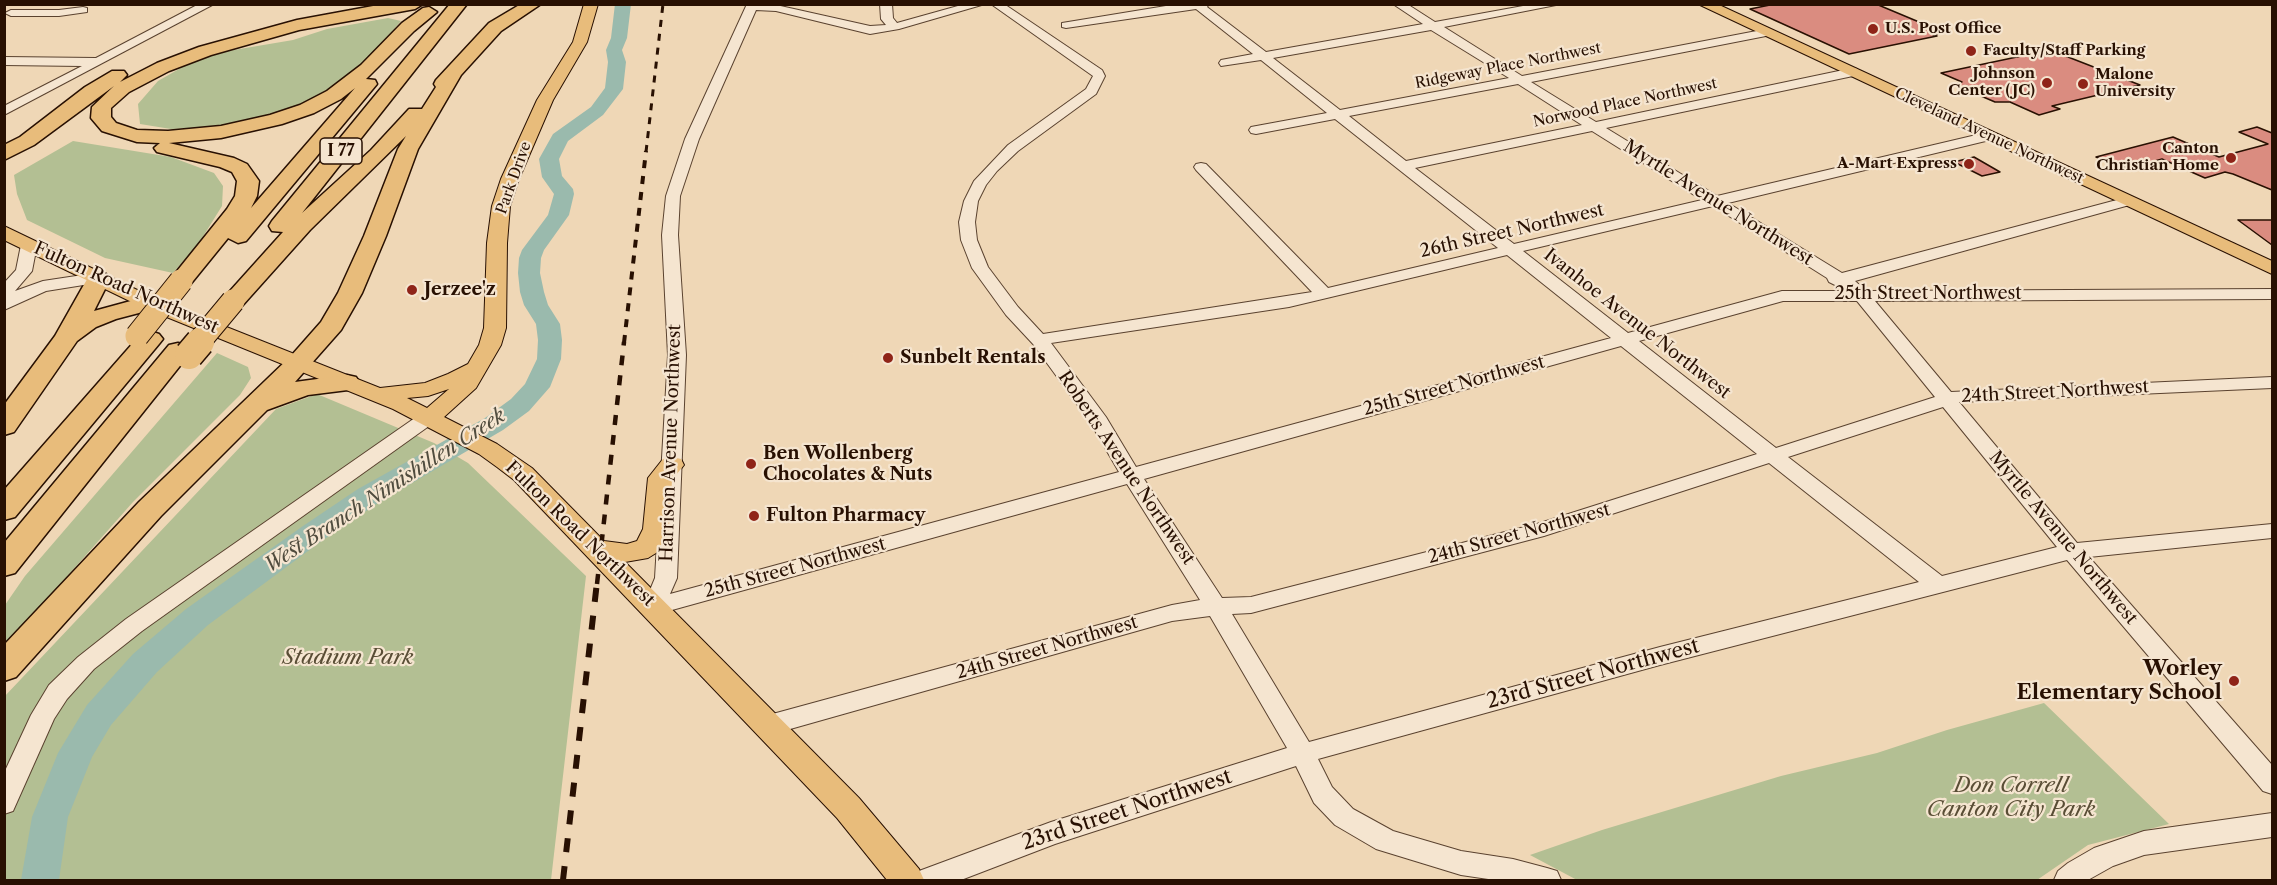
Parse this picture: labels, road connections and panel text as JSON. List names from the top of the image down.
{
  "streets": {
    "highway": ["I 77"],
    "main road": ["Cleveland Avenue Northwest", "Park Drive", "Fulton Road Northwest"],
    "street": [
      "Ridgeway Place Northwest",
      "Norwood Place Northwest",
      "Myrtle Avenue Northwest",
      "26th Street Northwest",
      "25th Street Northwest",
      "Ivanhoe Avenue Northwest",
      "24th Street Northwest",
      "Harrison Avenue Northwest",
      "Roberts Avenue Northwest",
      "23rd Street Northwest"
    ]
  },
  "crossings": [
    ["Ridgeway Place Northwest", "Cleveland Avenue Northwest"],
    ["Ridgeway Place Northwest", "Myrtle Avenue Northwest"],
    ["Ridgeway Place Northwest", "Ivanhoe Avenue Northwest"],
    ["Norwood Place Northwest", "Cleveland Avenue Northwest"],
    ["Norwood Place Northwest", "Myrtle Avenue Northwest"],
    ["Norwood Place Northwest", "Ivanhoe Avenue Northwest"],
    ["Cleveland Avenue Northwest", "26th Street Northwest"],
    ["Park Drive", "Fulton Road Northwest"],
    ["Myrtle Avenue Northwest", "26th Street Northwest"],
    ["Myrtle Avenue Northwest", "25th Street Northwest"],
    ["Myrtle Avenue Northwest", "24th Street Northwest"],
    ["Myrtle Avenue Northwest", "23rd Street Northwest"],
    ["26th Street Northwest", "Ivanhoe Avenue Northwest"],
    ["26th Street Northwest", "Roberts Avenue Northwest"],
    ["Fulton Road Northwest", "25th Street Northwest"],
    ["Fulton Road Northwest", "24th Street Northwest"],
    ["Fulton Road Northwest", "Harrison Avenue Northwest"],
    ["25th Street Northwest", "Ivanhoe Avenue Northwest"],
    ["25th Street Northwest", "Harrison Avenue Northwest"],
    ["25th Street Northwest", "Roberts Avenue Northwest"],
    ["Ivanhoe Avenue Northwest", "24th Street Northwest"],
    ["Ivanhoe Avenue Northwest", "23rd Street Northwest"],
    ["24th Street Northwest", "Roberts Avenue Northwest"],
    ["Roberts Avenue Northwest", "23rd Street Northwest"]
  ],
  "water": ["West Branch Nimishillen Creek"],
  "parks": ["Stadium Park", "Don Correll Canton City Park"],
  "places": [
    "U.S. Post Office",
    "Faculty/Staff Parking",
    "Johnson Center (JC)",
    "Malone University",
    "Canton Christian Home",
    "A-Mart Express",
    "Jerzee'z",
    "Sunbelt Rentals",
    "Ben Wollenberg Chocolates & Nuts",
    "Fulton Pharmacy",
    "Worley Elementary School"
  ]
}
